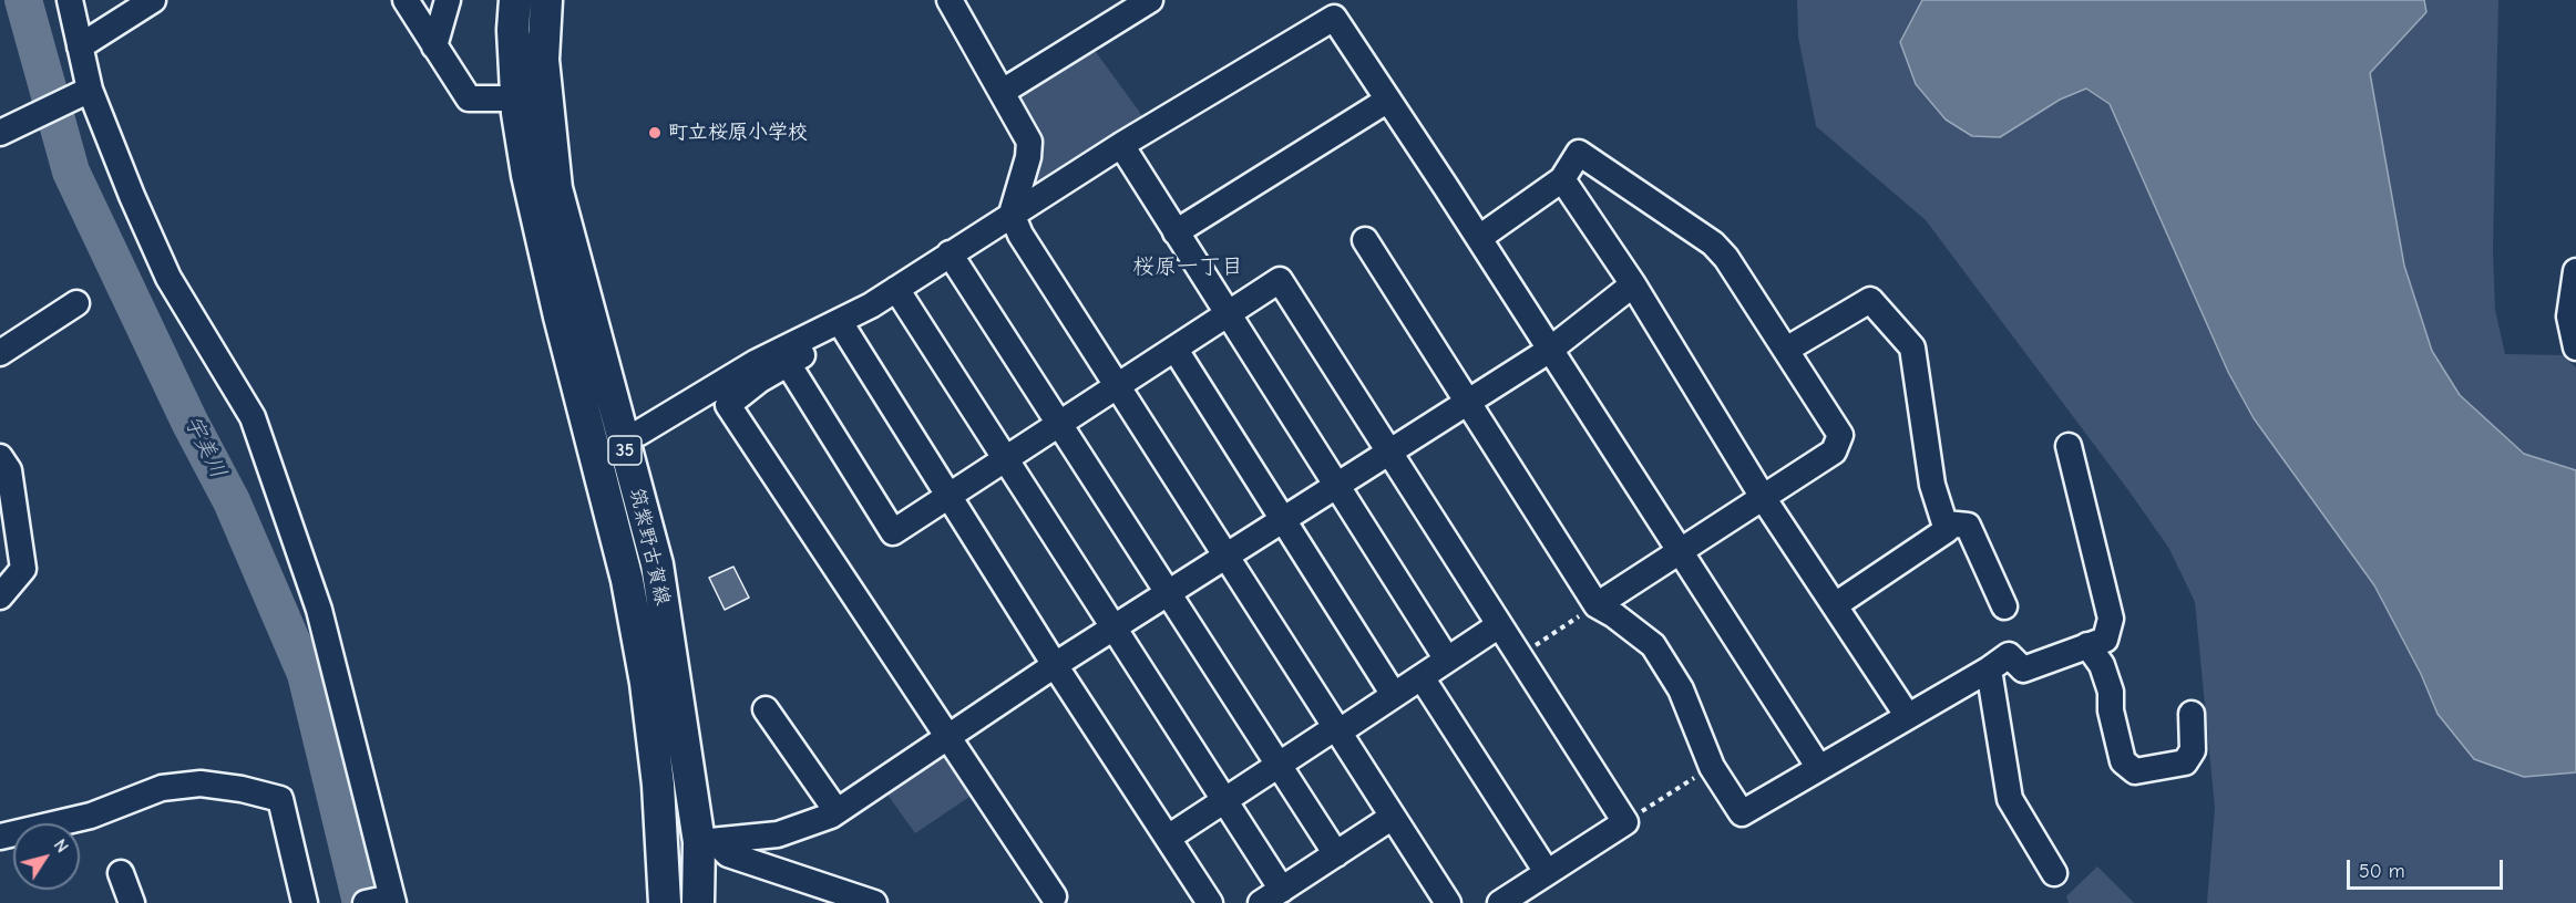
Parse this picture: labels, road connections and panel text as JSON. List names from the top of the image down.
{
  "streets": {
    "main road": ["35", "筑紫野古賀線"]
  },
  "districts": ["桜原一丁目"],
  "water": ["宇美川"],
  "places": ["町立桜原小学校"],
  "scale_bar": "50 m",
  "north": "top right"
}
